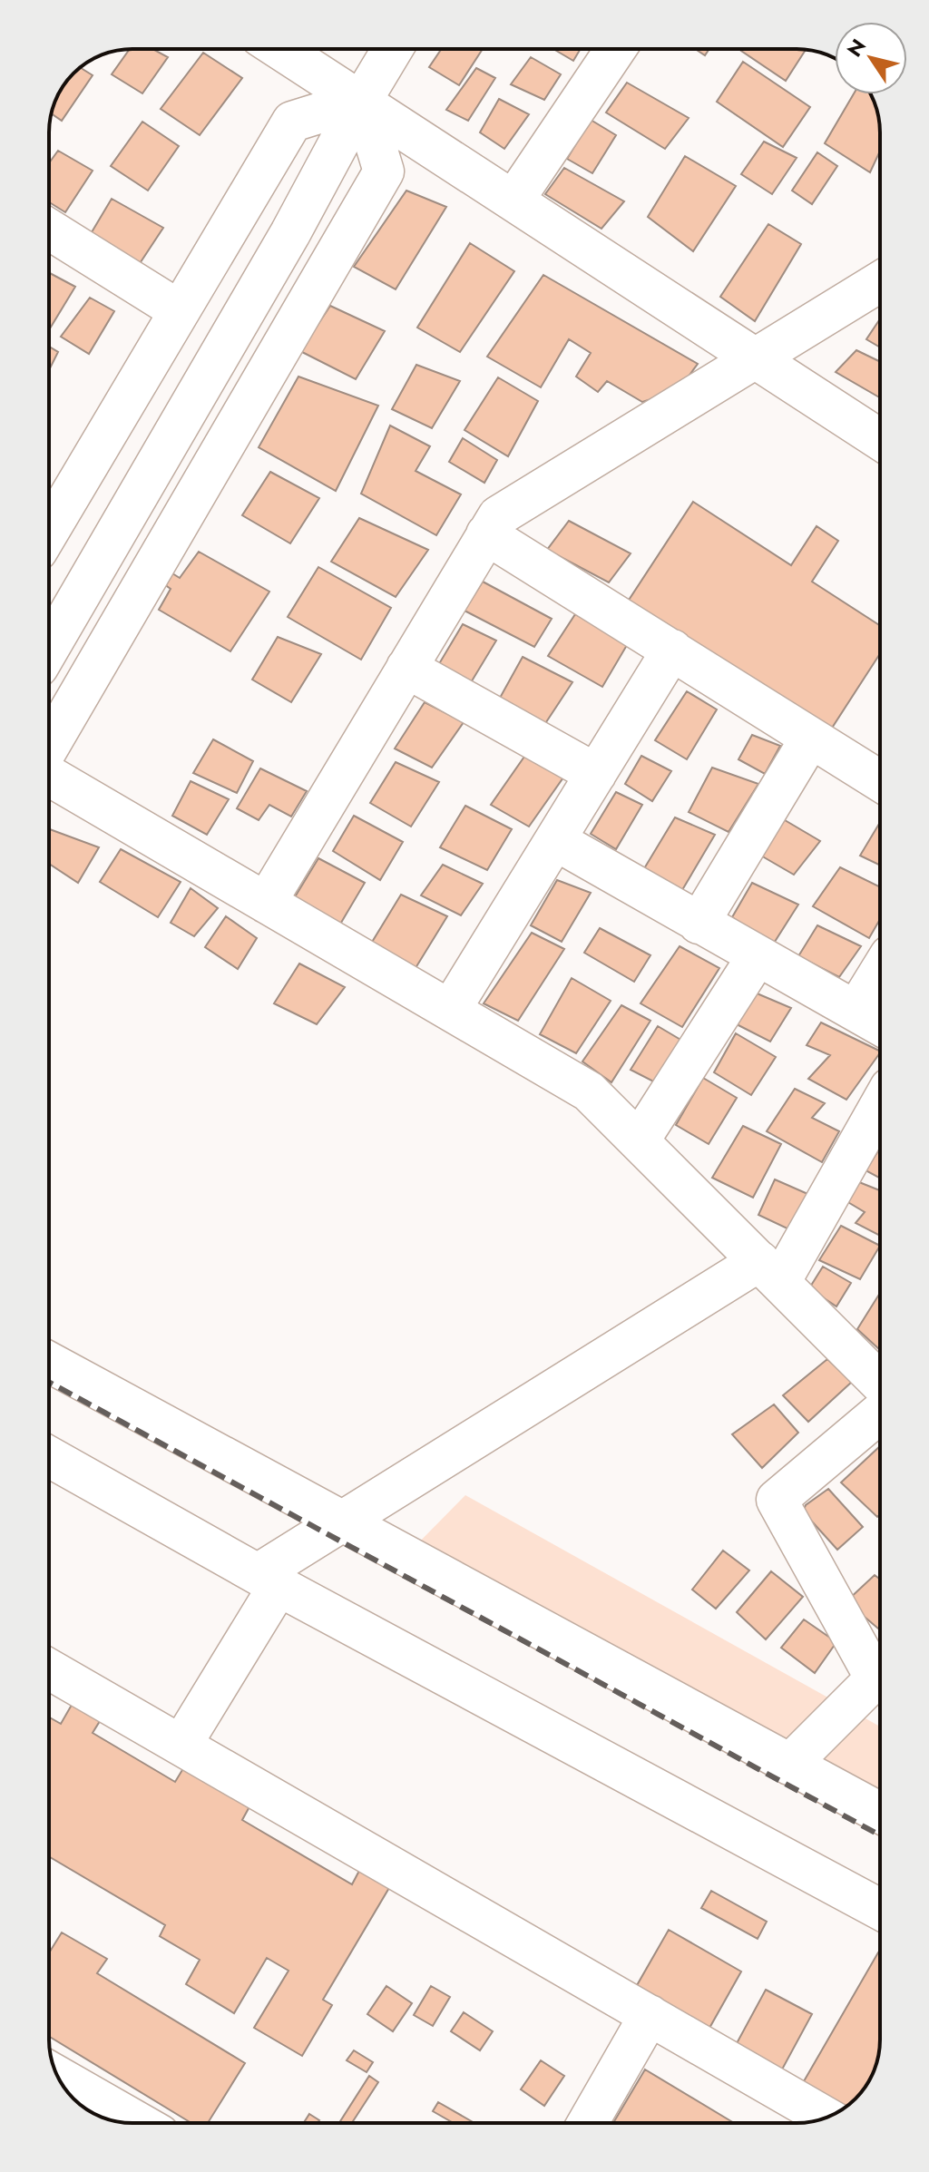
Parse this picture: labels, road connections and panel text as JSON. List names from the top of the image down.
{
  "north": "top left"
}
